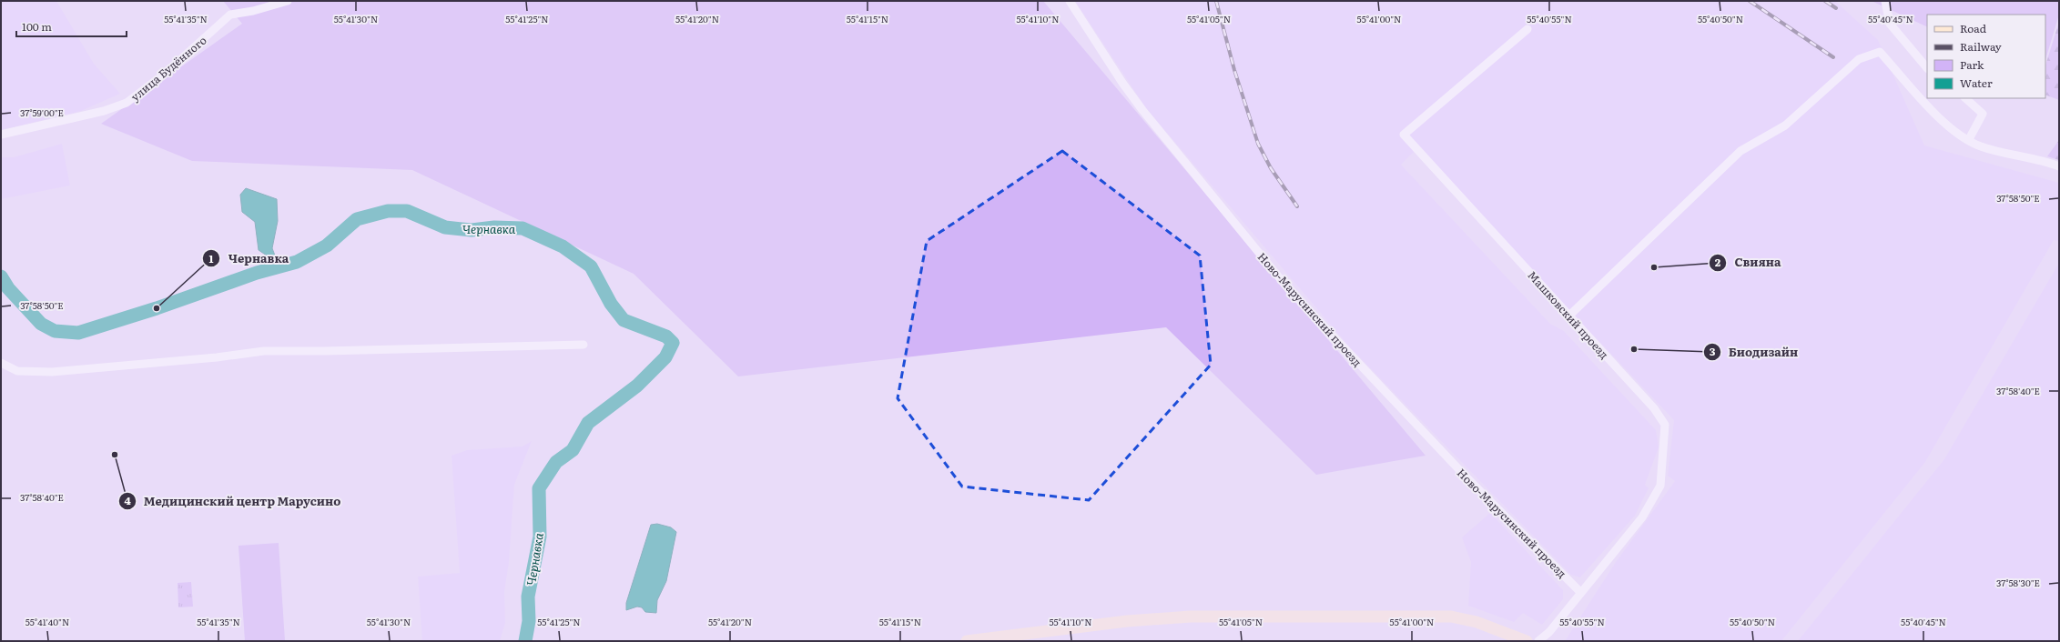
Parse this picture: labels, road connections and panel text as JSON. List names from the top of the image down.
{
  "streets": {
    "street": ["улица Будённого", "Ново-Марусинский проезд", "Машковский проезд"]
  },
  "crossings": [
    ["Ново-Марусинский проезд", "Машковский проезд"]
  ],
  "water": ["Чернавка"],
  "places": [
    "Свияна",
    "Чернавка",
    "Биодизайн",
    "Медицинский центр Марусино"
  ],
  "legend": [
    "Road",
    "Railway",
    "Park",
    "Water"
  ],
  "scale_bar": "100 m",
  "coordinates": [
    "55°41'35\"N",
    "55°41'30\"N",
    "55°41'25\"N",
    "55°41'20\"N",
    "55°41'15\"N",
    "55°41'10\"N",
    "55°41'05\"N",
    "55°41'00\"N",
    "55°40'55\"N",
    "55°40'50\"N",
    "55°40'45\"N",
    "37°59'00\"E",
    "37°58'50\"E",
    "37°58'40\"E",
    "37°58'30\"E",
    "55°41'40\"N"
  ]
}
